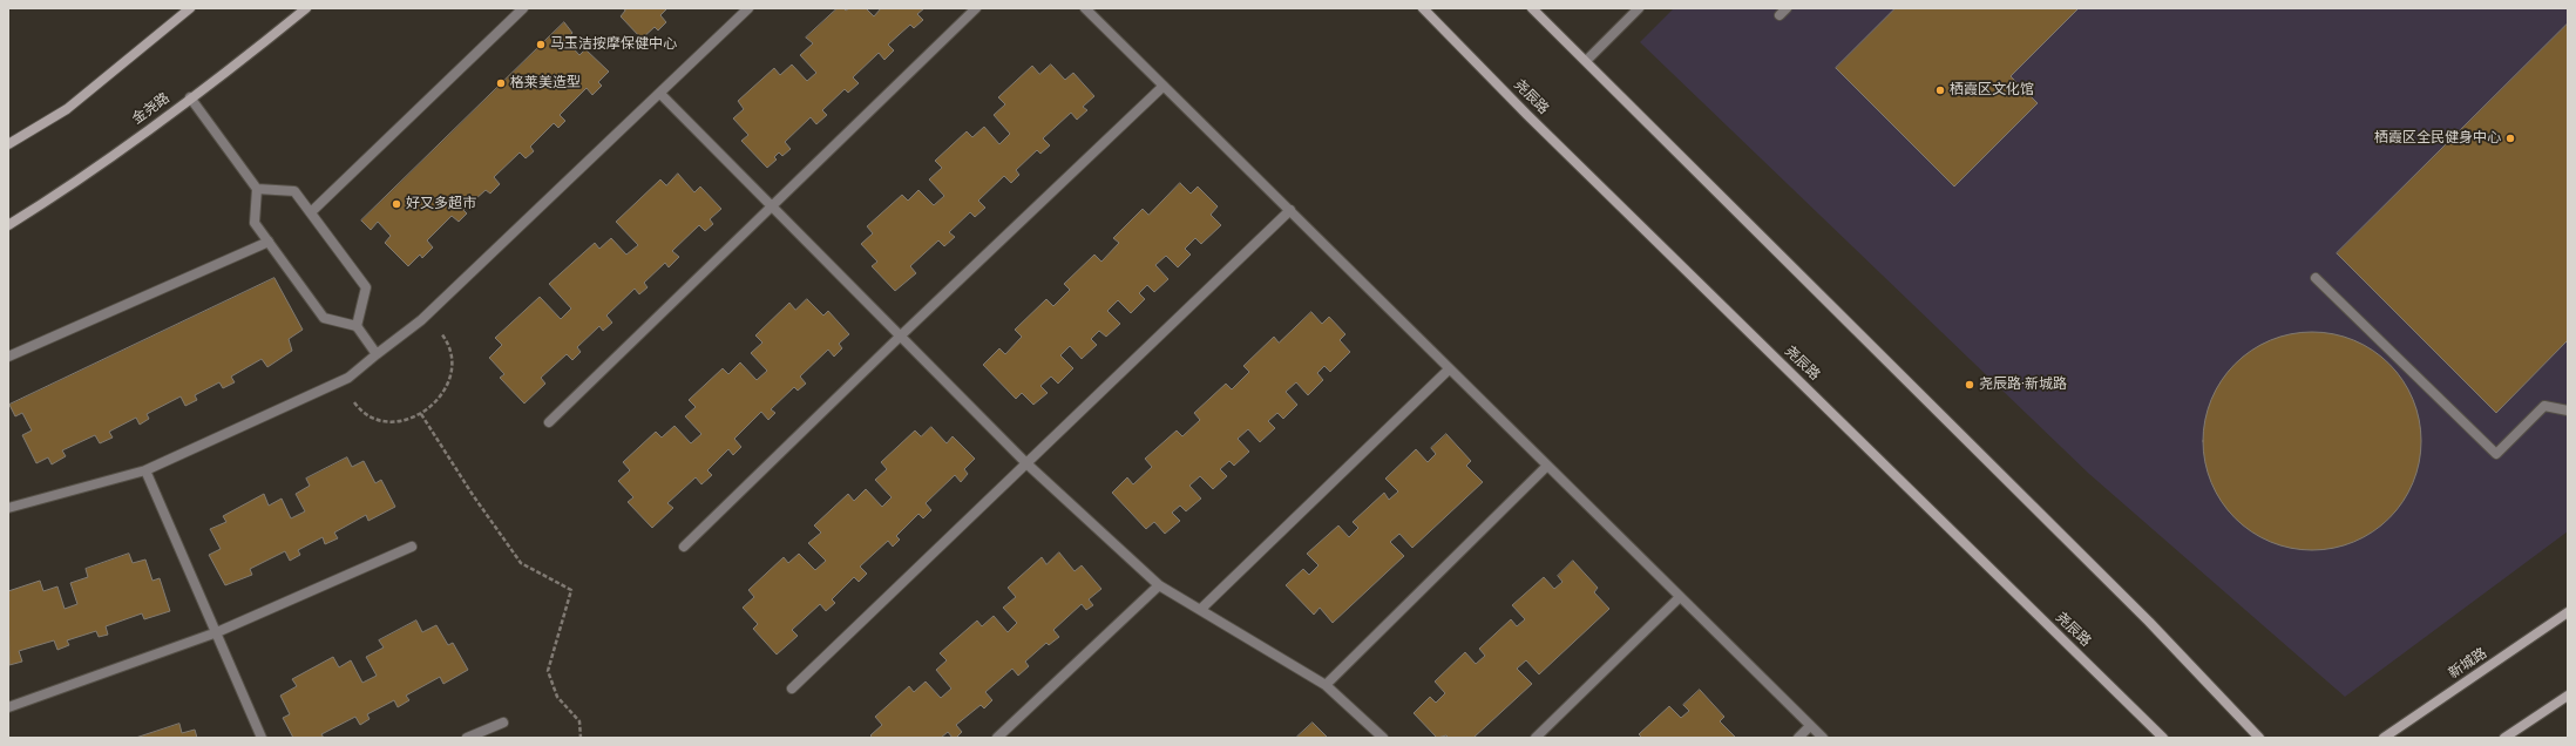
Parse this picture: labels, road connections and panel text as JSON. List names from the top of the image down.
{
  "streets": {
    "main road": ["尧辰路", "金尧路", "新城路"]
  },
  "places": [
    "马玉洁按摩保健中心",
    "格莱美造型",
    "栖霞区文化馆",
    "栖霞区全民健身中心",
    "好又多超市",
    "尧辰路·新城路"
  ]
}
